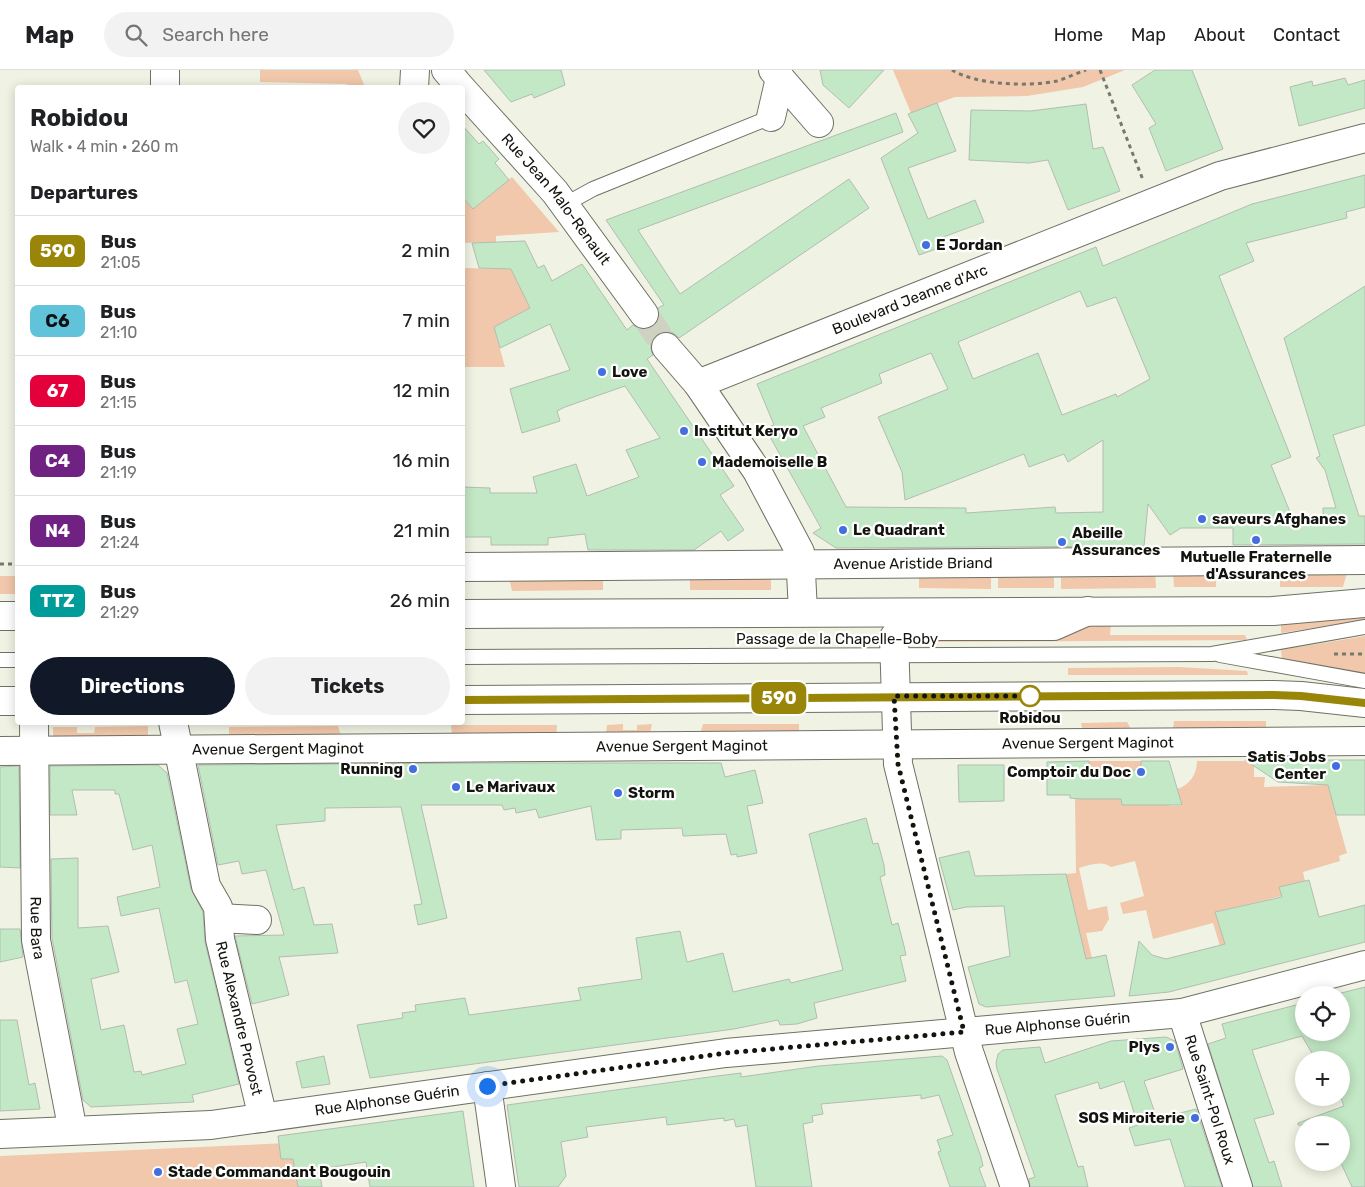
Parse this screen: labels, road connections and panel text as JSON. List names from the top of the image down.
{
  "streets": {
    "street": [
      "Rue Jean Malo-Renault",
      "Boulevard Jeanne d'Arc",
      "Avenue Aristide Briand",
      "Avenue Sergent Maginot",
      "Rue Bara",
      "Rue Alexandre Provost",
      "Rue Alphonse Guérin",
      "Rue Saint-Pol Roux"
    ],
    "lane": ["Passage de la Chapelle-Boby"]
  },
  "crossings": [
    ["Avenue Sergent Maginot", "Rue Bara"],
    ["Avenue Sergent Maginot", "Rue Alexandre Provost"],
    ["Rue Bara", "Rue Alphonse Guérin"],
    ["Rue Alexandre Provost", "Rue Alphonse Guérin"],
    ["Rue Alphonse Guérin", "Rue Saint-Pol Roux"]
  ],
  "places": [
    "E Jordan",
    "Love",
    "Institut Keryo",
    "Mademoiselle B",
    "saveurs Afghanes",
    "Le Quadrant",
    "Mutuelle Fraternelle d'Assurances",
    "Abeille Assurances",
    "Robidou",
    "Satis Jobs Center",
    "Running",
    "Comptoir du Doc",
    "Le Marivaux",
    "Storm",
    "Plys",
    "SOS Miroiterie",
    "Stade Commandant Bougouin"
  ],
  "lines": ["bus line 590"],
  "page": {
    "header": "Map",
    "search": "Search here",
    "nav": [
      "Home",
      "Map",
      "About",
      "Contact"
    ],
    "on_map": "590",
    "heading": [
      ["Robidou", "Walk · 4 min · 260 m"],
      "Departures"
    ],
    "list": [
      {
        "mark": "590",
        "name": "Bus",
        "note": "21:05",
        "value": "2 min"
      },
      {
        "mark": "C6",
        "name": "Bus",
        "note": "21:10",
        "value": "7 min"
      },
      {
        "mark": "67",
        "name": "Bus",
        "note": "21:15",
        "value": "12 min"
      },
      {
        "mark": "C4",
        "name": "Bus",
        "note": "21:19",
        "value": "16 min"
      },
      {
        "mark": "N4",
        "name": "Bus",
        "note": "21:24",
        "value": "21 min"
      },
      {
        "mark": "TTZ",
        "name": "Bus",
        "note": "21:29",
        "value": "26 min"
      }
    ],
    "buttons": ["Directions", "Tickets"],
    "map_buttons": ["+", "−"]
  }
}
